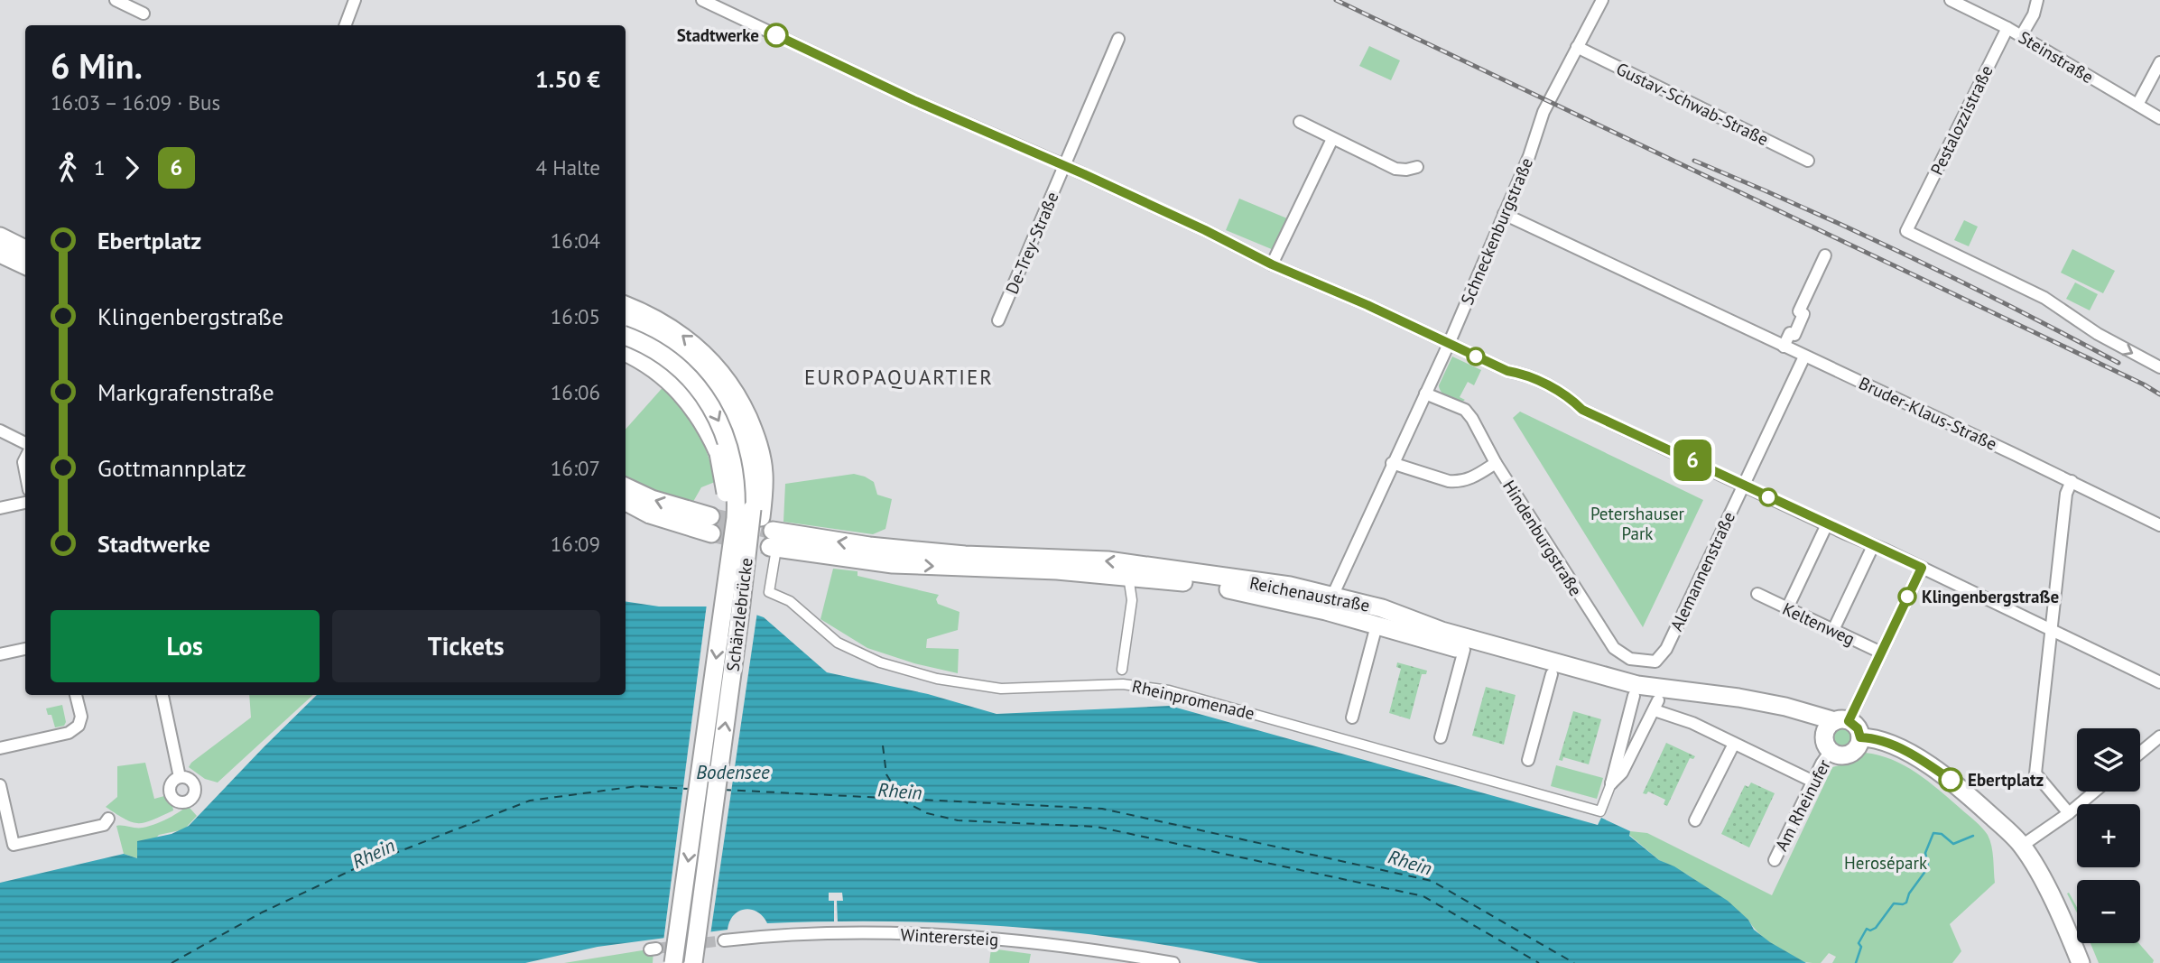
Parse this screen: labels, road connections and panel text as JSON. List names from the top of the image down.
{
  "streets": {
    "main road": ["Reichenaustraße", "Schänzlebrücke"],
    "street": [
      "Steinstraße",
      "Gustav-Schwab-Straße",
      "Pestalozzistraße",
      "Schneckenburgstraße",
      "De-Trey-Straße",
      "Bruder-Klaus-Straße",
      "Hindenburgstraße",
      "Alemannenstraße",
      "Keltenweg",
      "Rheinpromenade",
      "Am Rheinufer",
      "Winterersteig"
    ]
  },
  "crossings": [
    ["Steinstraße", "Pestalozzistraße"],
    ["Gustav-Schwab-Straße", "Schneckenburgstraße"],
    ["Schneckenburgstraße", "Bruder-Klaus-Straße"],
    ["Schneckenburgstraße", "Hindenburgstraße"],
    ["Schneckenburgstraße", "Reichenaustraße"],
    ["Bruder-Klaus-Straße", "Alemannenstraße"],
    ["Hindenburgstraße", "Alemannenstraße"],
    ["Reichenaustraße", "Rheinpromenade"],
    ["Reichenaustraße", "Am Rheinufer"]
  ],
  "districts": ["EUROPAQUARTIER"],
  "water": ["Bodensee", "Rhein"],
  "parks": ["Petershauser Park", "Herosépark"],
  "places": ["Stadtwerke", "Klingenbergstraße", "Ebertplatz"],
  "lines": ["bus line 6"],
  "page": {
    "on_map": "6",
    "heading": ["6 Min.", "16:03 – 16:09 · Bus", "1.50 €"],
    "legs": ["1", "6", "4 Halte"],
    "list": [
      {
        "name": "Ebertplatz",
        "value": "16:04"
      },
      {
        "name": "Klingenbergstraße",
        "value": "16:05"
      },
      {
        "name": "Markgrafenstraße",
        "value": "16:06"
      },
      {
        "name": "Gottmannplatz",
        "value": "16:07"
      },
      {
        "name": "Stadtwerke",
        "value": "16:09"
      }
    ],
    "buttons": ["Los", "Tickets"],
    "map_buttons": ["+", "−"]
  }
}
